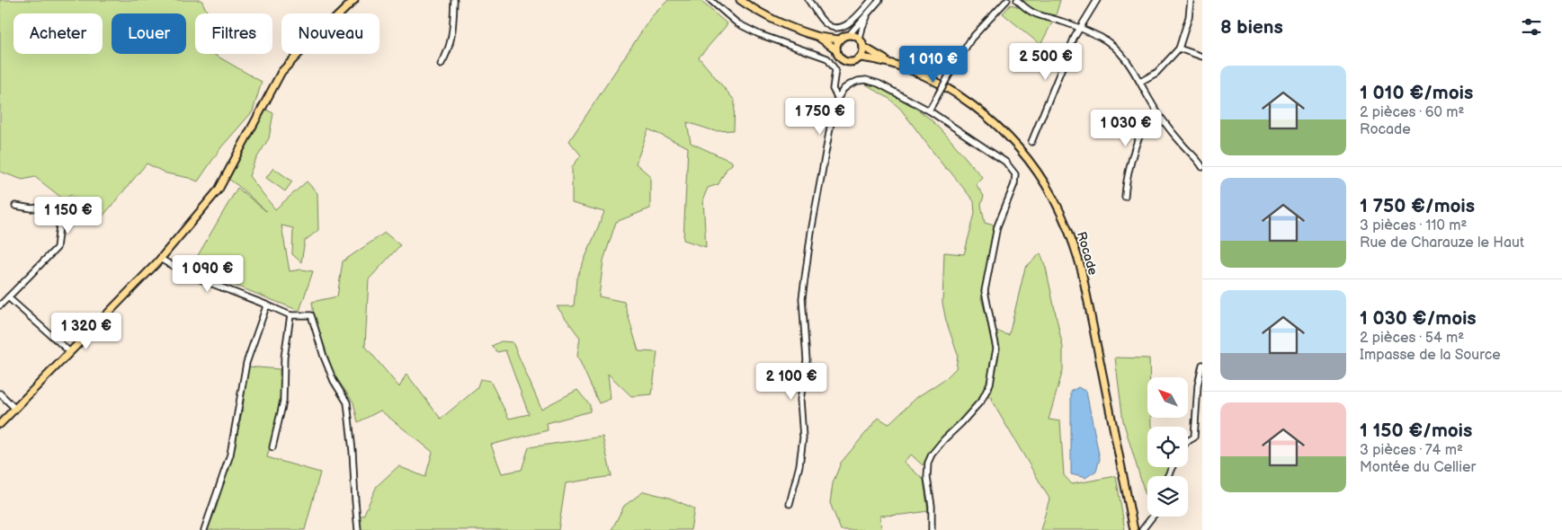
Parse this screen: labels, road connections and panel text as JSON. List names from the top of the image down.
{
  "streets": {
    "main road": ["Rocade"]
  },
  "north": "top left",
  "page": {
    "heading": "8 biens",
    "chip": [
      "Acheter",
      "Louer",
      "Filtres",
      "Nouveau"
    ],
    "price": [
      "2 500 €",
      "1 010 €",
      "1 750 €",
      "1 030 €",
      "1 150 €",
      "1 090 €",
      "1 320 €",
      "2 100 €"
    ],
    "list": [
      {
        "name": "1 010 €/mois",
        "note": "2 pièces · 60 m² · Rocade"
      },
      {
        "name": "1 750 €/mois",
        "note": "3 pièces · 110 m² · Rue de Charauze le Haut"
      },
      {
        "name": "1 030 €/mois",
        "note": "2 pièces · 54 m² · Impasse de la Source"
      },
      {
        "name": "1 150 €/mois",
        "note": "3 pièces · 74 m² · Montée du Cellier"
      }
    ]
  }
}
